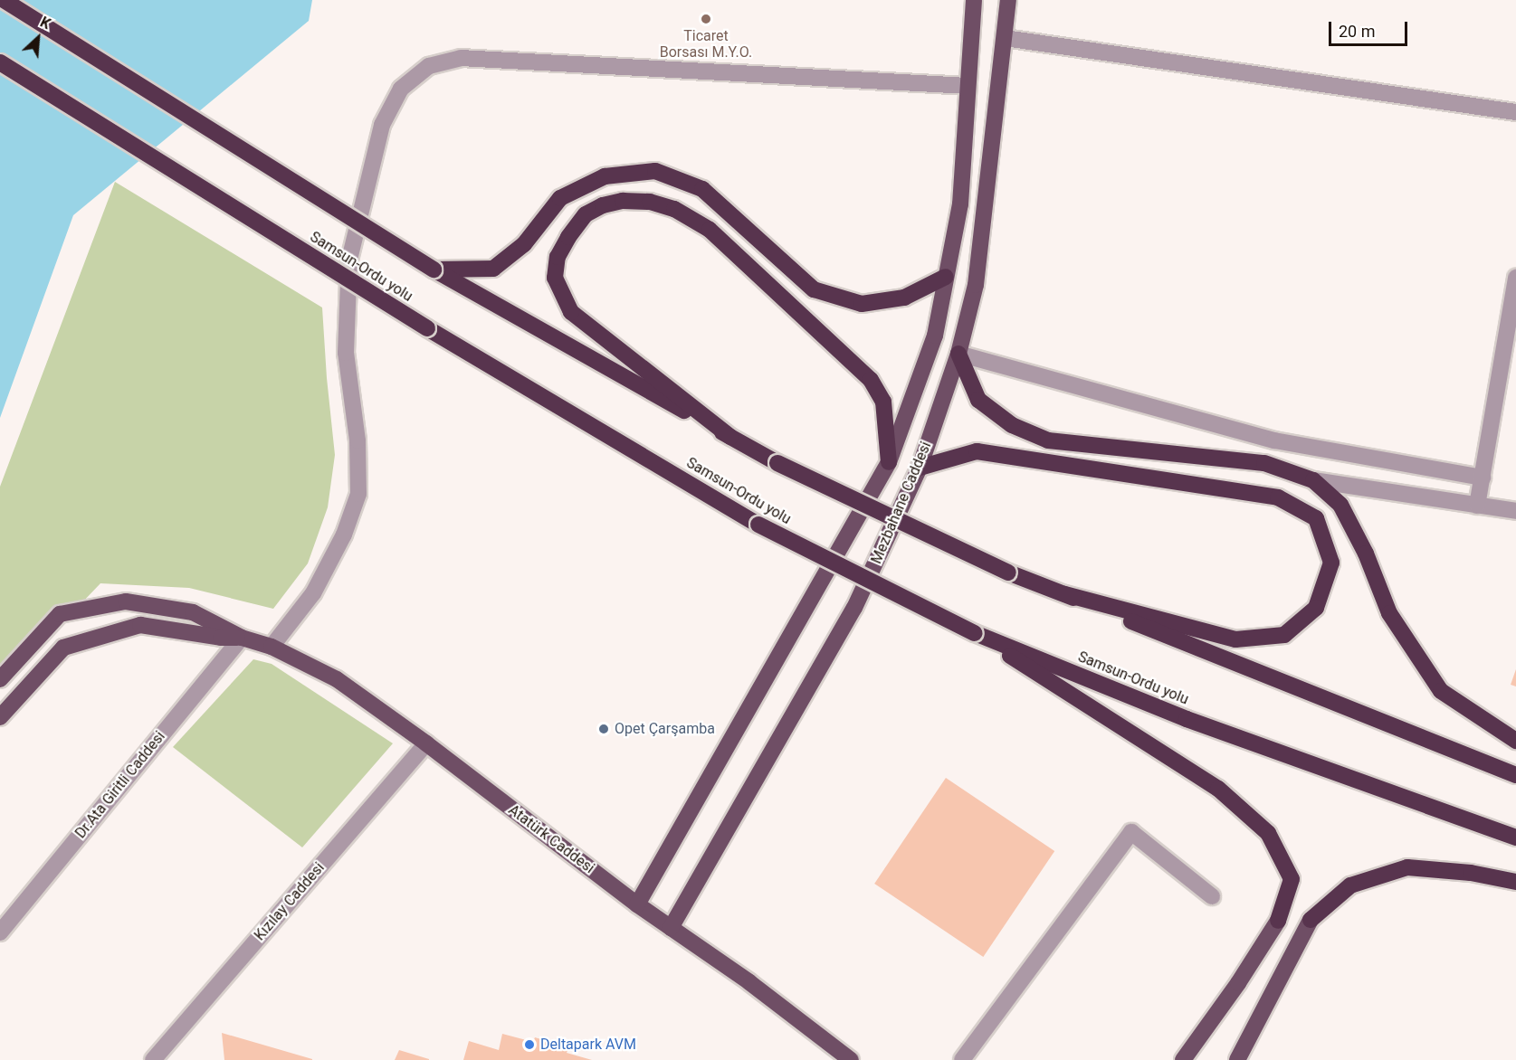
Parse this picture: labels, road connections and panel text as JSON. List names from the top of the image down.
{
  "streets": {
    "highway": ["Samsun-Ordu yolu"],
    "main road": ["Mezbahane Caddesi", "Atatürk Caddesi"],
    "street": ["Dr.Ata Giritli Caddesi", "Kızılay Caddesi"]
  },
  "crossings": [
    ["Mezbahane Caddesi", "Atatürk Caddesi"],
    ["Dr.Ata Giritli Caddesi", "Atatürk Caddesi"],
    ["Atatürk Caddesi", "Kızılay Caddesi"]
  ],
  "places": ["Ticaret Borsası M.Y.O.", "Opet Çarşamba", "Deltapark AVM"],
  "scale_bar": "20 m",
  "north": "top right"
}
